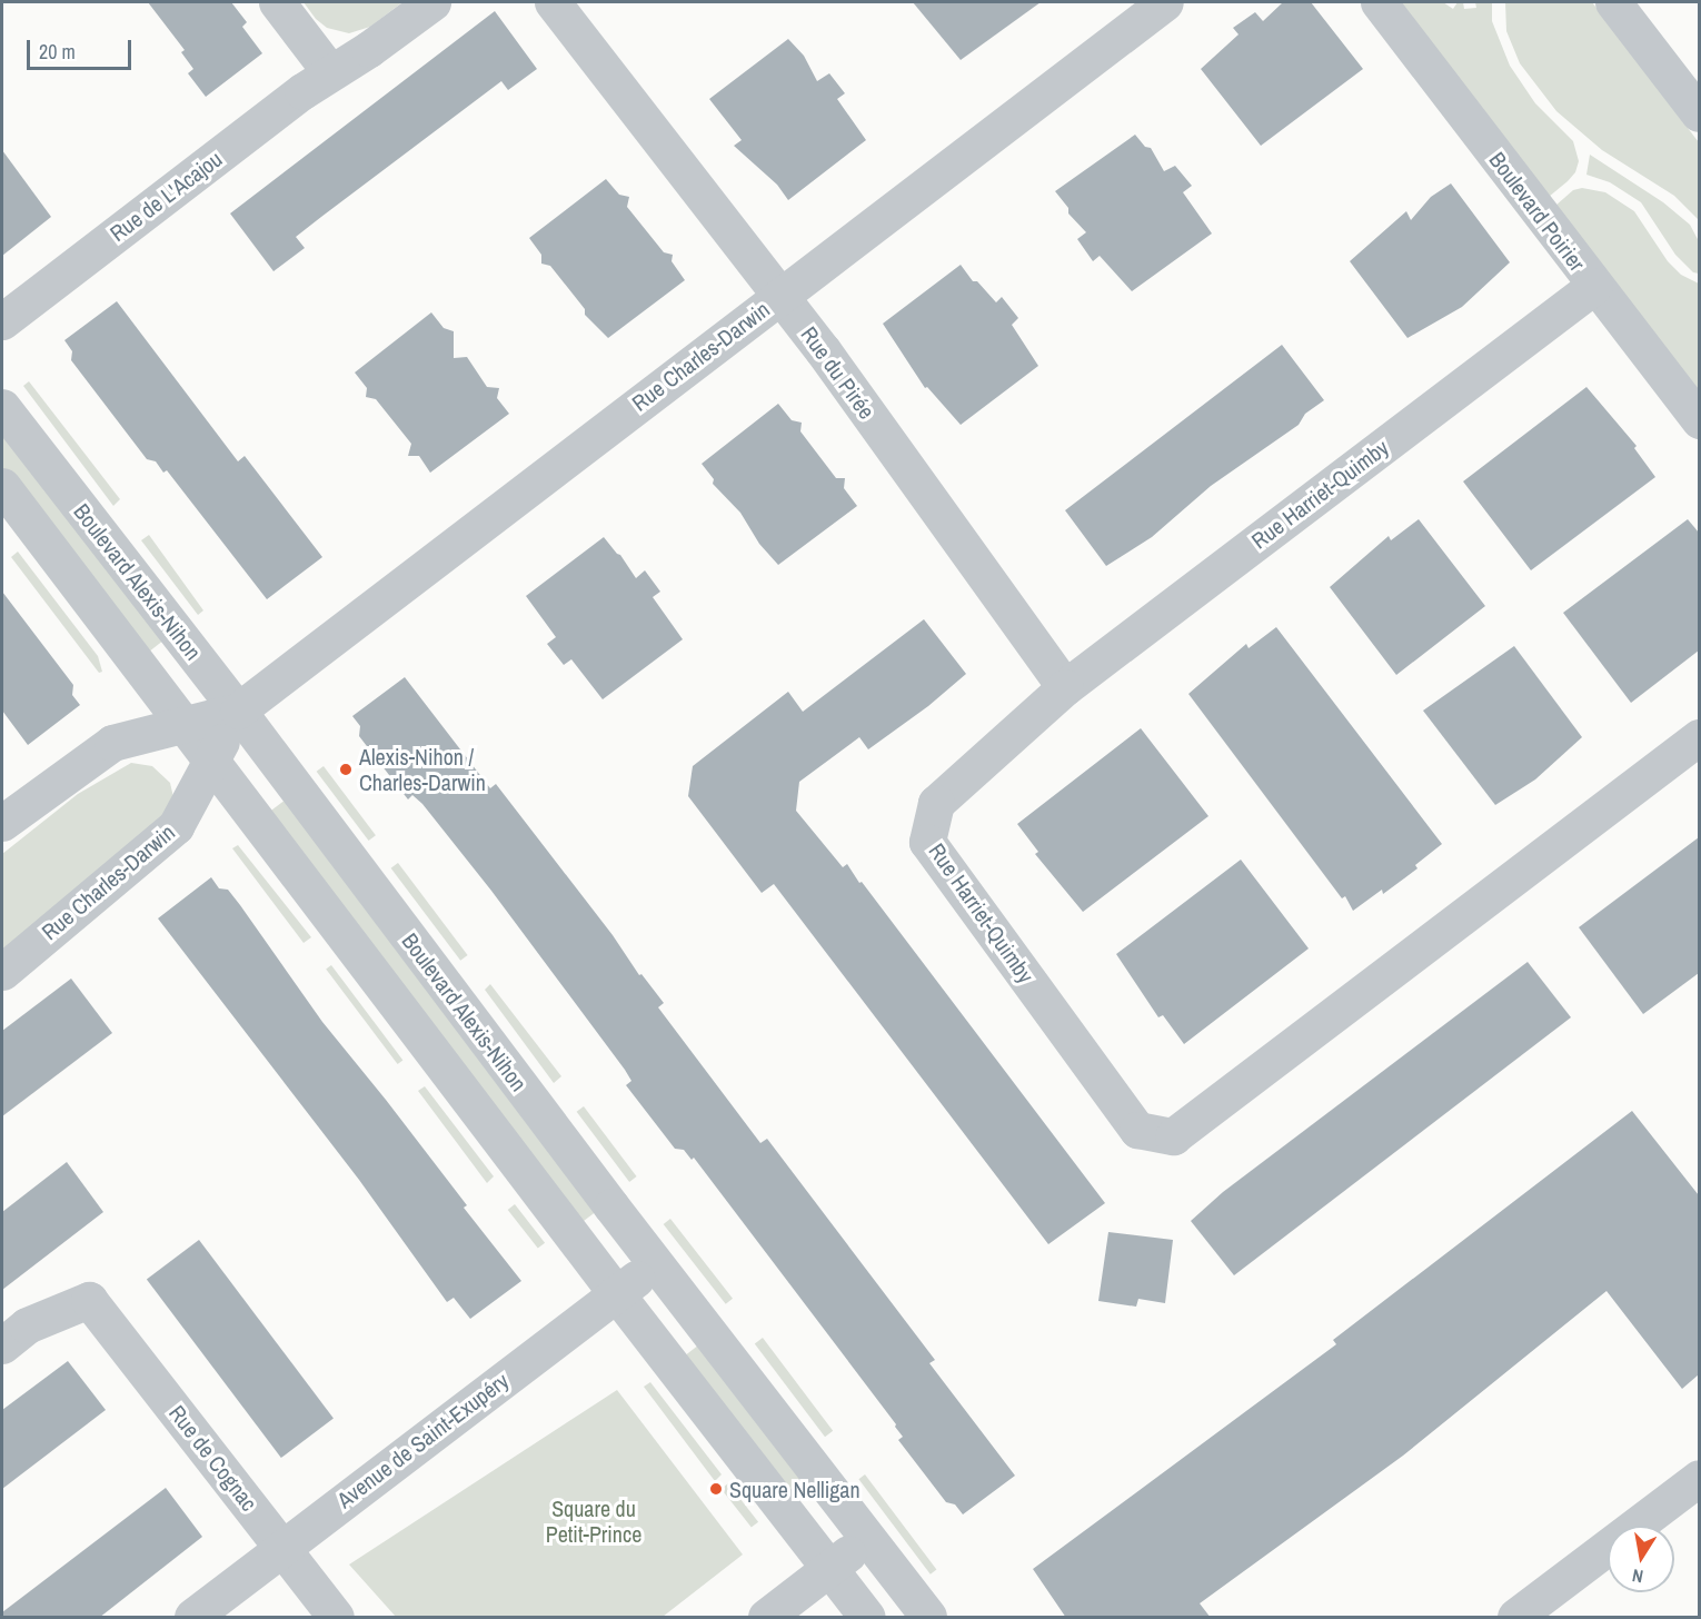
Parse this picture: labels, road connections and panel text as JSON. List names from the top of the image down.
{
  "streets": {
    "street": [
      "Rue de L'Acajou",
      "Boulevard Poirier",
      "Rue Charles-Darwin",
      "Rue du Pirée",
      "Rue Harriet-Quimby",
      "Boulevard Alexis-Nihon",
      "Avenue de Saint-Exupéry",
      "Rue de Cognac"
    ]
  },
  "crossings": [
    ["Boulevard Poirier", "Rue Harriet-Quimby"],
    ["Rue Charles-Darwin", "Rue du Pirée"],
    ["Rue Charles-Darwin", "Boulevard Alexis-Nihon"],
    ["Rue du Pirée", "Rue Harriet-Quimby"],
    ["Boulevard Alexis-Nihon", "Avenue de Saint-Exupéry"],
    ["Avenue de Saint-Exupéry", "Rue de Cognac"]
  ],
  "parks": ["Square du Petit-Prince"],
  "places": ["Alexis-Nihon / Charles-Darwin", "Square Nelligan"],
  "scale_bar": "20 m",
  "north": "bottom"
}
